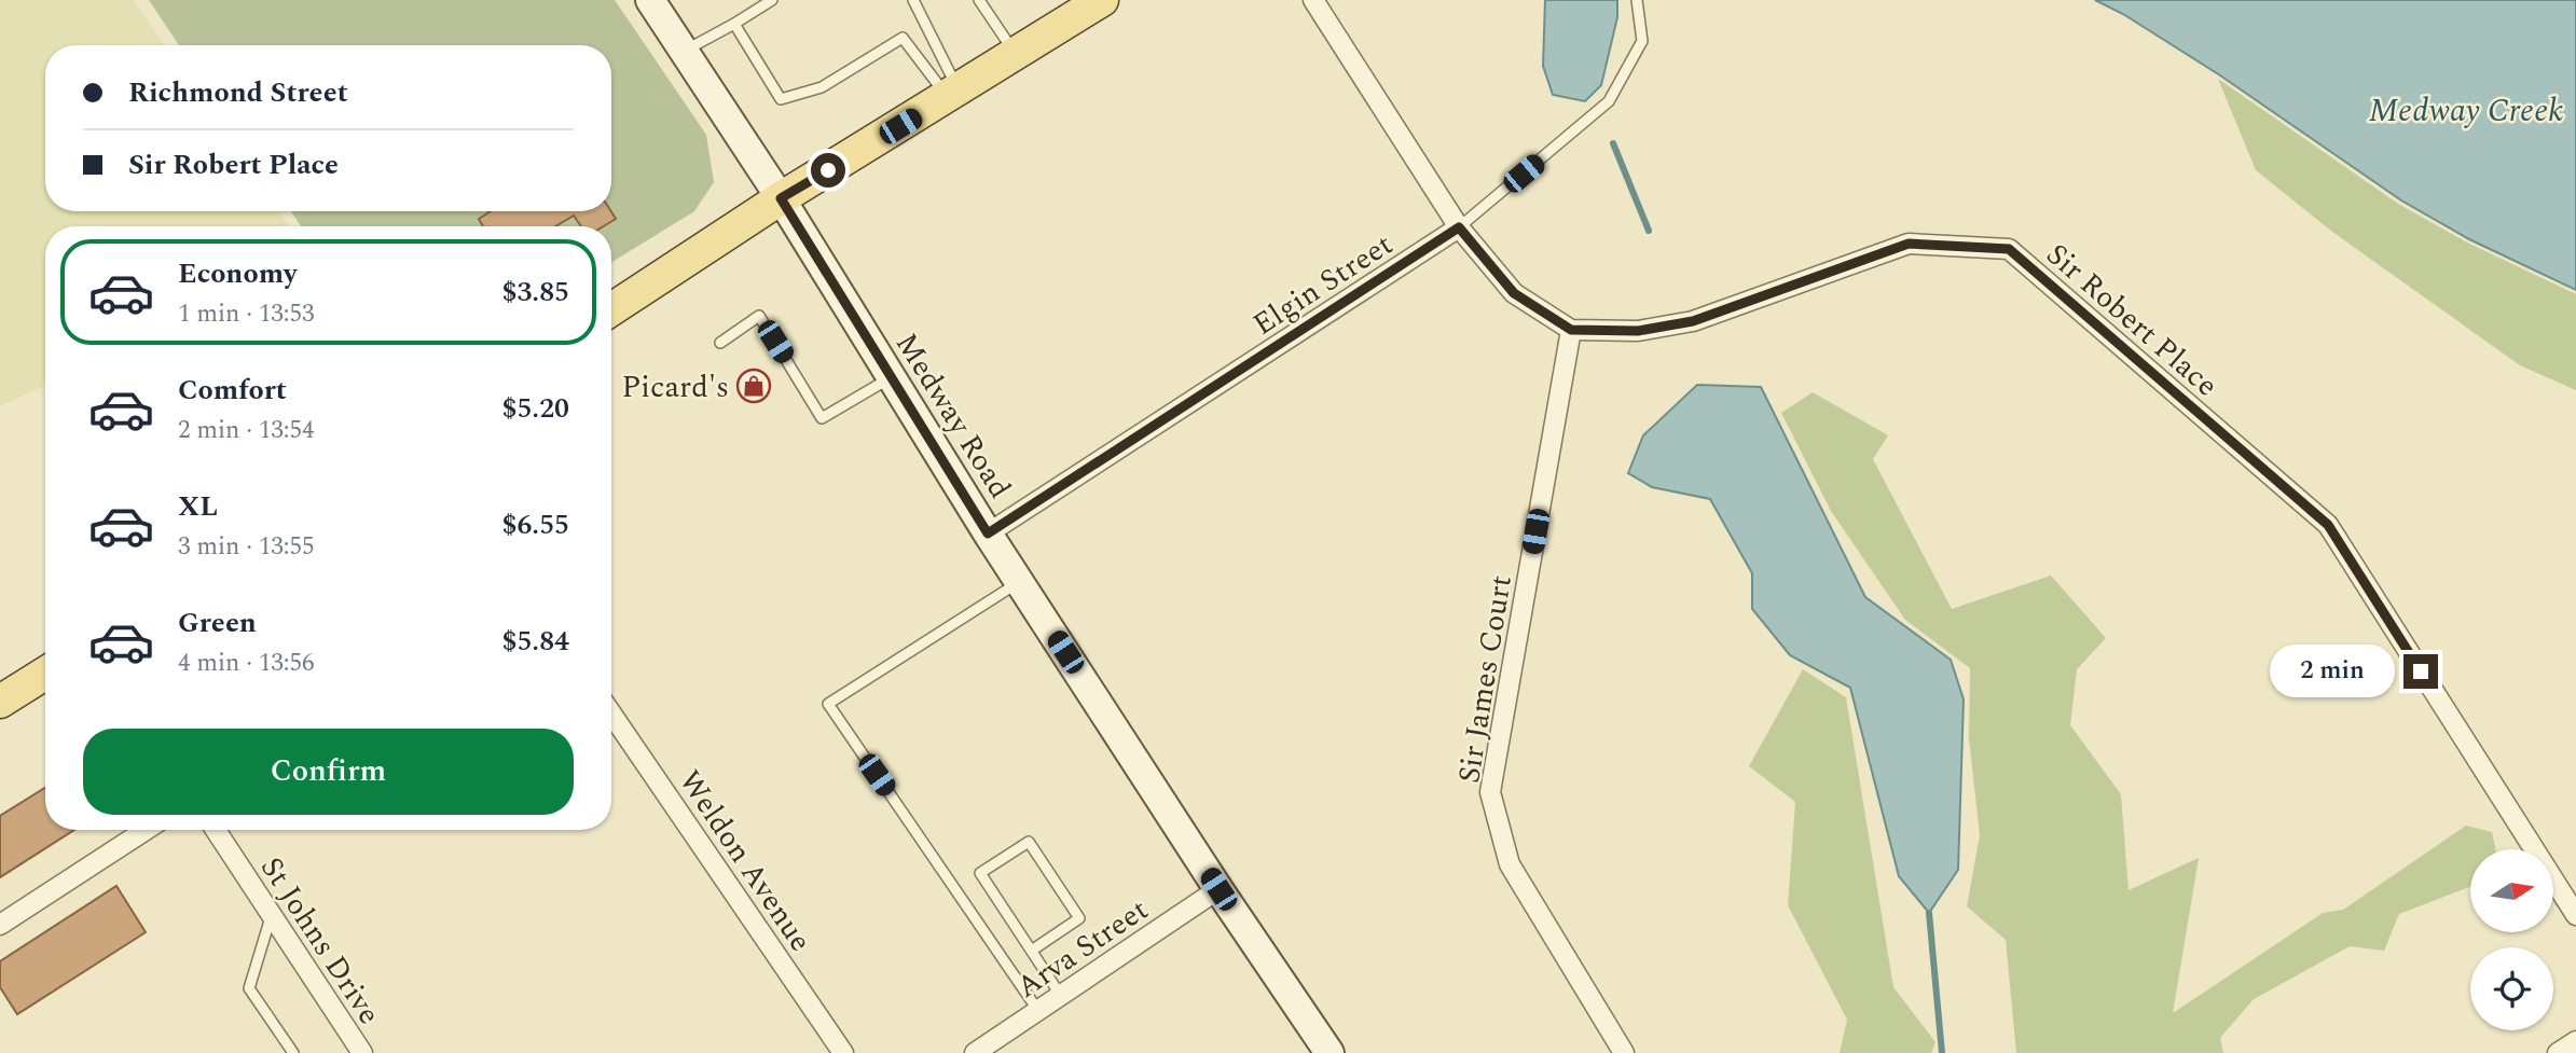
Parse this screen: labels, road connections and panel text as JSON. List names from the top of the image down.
{
  "streets": {
    "main road": ["Medway Road"],
    "street": [
      "Elgin Street",
      "Sir Robert Place",
      "Sir James Court",
      "Weldon Avenue",
      "St Johns Drive",
      "Arva Street"
    ]
  },
  "crossings": [
    ["Elgin Street", "Medway Road"],
    ["Sir Robert Place", "Sir James Court"],
    ["Medway Road", "Arva Street"]
  ],
  "water": ["Medway Creek"],
  "places": {
    "shop": ["Picard's"]
  },
  "north": "right",
  "page": {
    "banner": ["Richmond Street", "Sir Robert Place"],
    "list": [
      {
        "name": "Economy",
        "note": "1 min · 13:53",
        "value": "$3.85"
      },
      {
        "name": "Comfort",
        "note": "2 min · 13:54",
        "value": "$5.20"
      },
      {
        "name": "XL",
        "note": "3 min · 13:55",
        "value": "$6.55"
      },
      {
        "name": "Green",
        "note": "4 min · 13:56",
        "value": "$5.84"
      }
    ],
    "bubble": "2 min",
    "buttons": "Confirm"
  }
}
